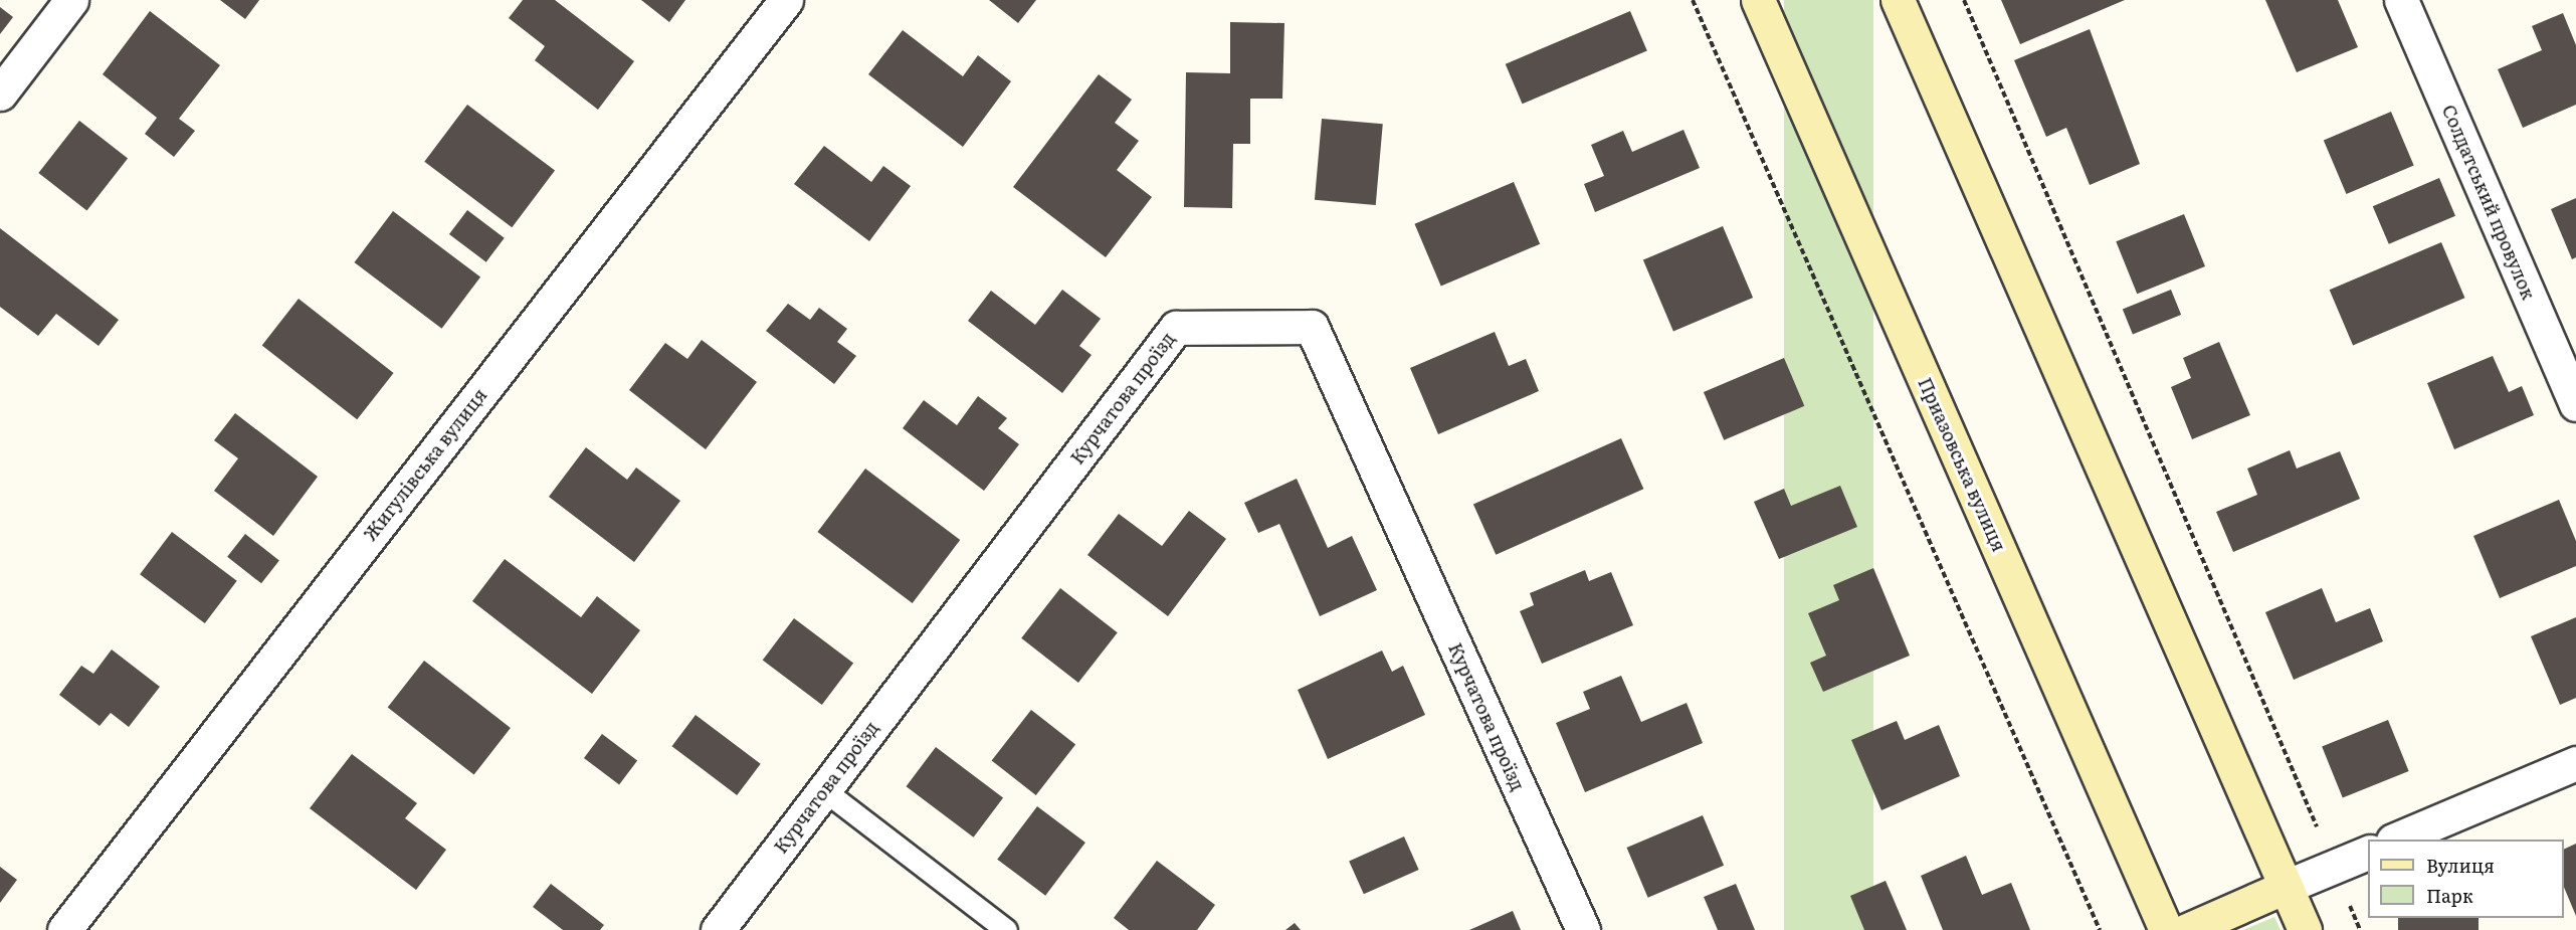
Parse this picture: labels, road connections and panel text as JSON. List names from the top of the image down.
{
  "streets": {
    "street": [
      "Солдатський провулок",
      "Курчатова проїзд",
      "Жигулівська вулиця",
      "Приазовська вулиця"
    ]
  },
  "legend": ["Вулиця", "Парк"]
}
